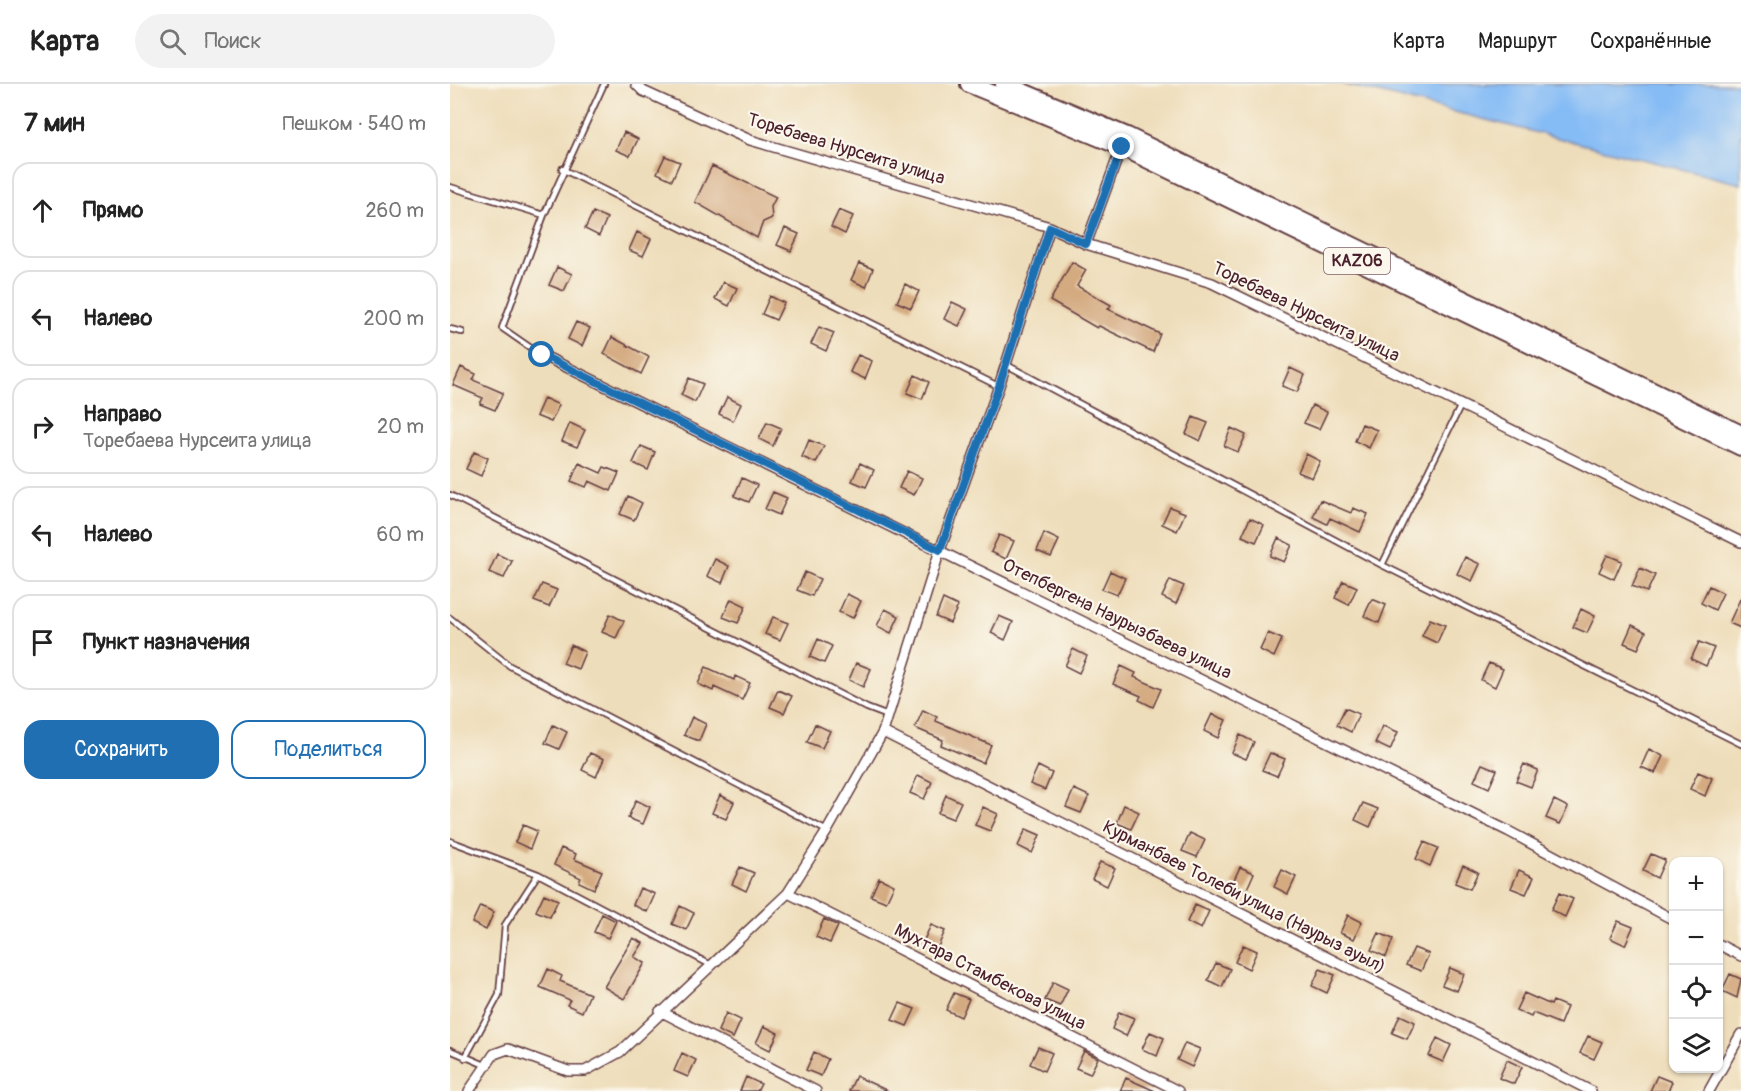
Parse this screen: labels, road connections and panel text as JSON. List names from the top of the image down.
{
  "streets": {
    "highway": ["KАZ06"],
    "street": [
      "Торебаева Нурсеита улица",
      "Отепбергена Наурызбаева улица",
      "Курманбаев Толеби улица (Наурыз ауыл)",
      "Мухтара Стамбекова улица"
    ]
  },
  "page": {
    "header": "Карта",
    "search": "Поиск",
    "nav": ["Карта", "Маршрут", "Сохранённые"],
    "heading": ["7 мин", "Пешком · 540 m"],
    "list": [
      ["Прямо", "260 m"],
      ["Налево", "200 m"],
      ["Направо", "Торебаева Нурсеита улица", "20 m"],
      ["Налево", "60 m"],
      "Пункт назначения"
    ],
    "buttons": ["Сохранить", "Поделиться"],
    "map_buttons": ["+", "−"]
  }
}
